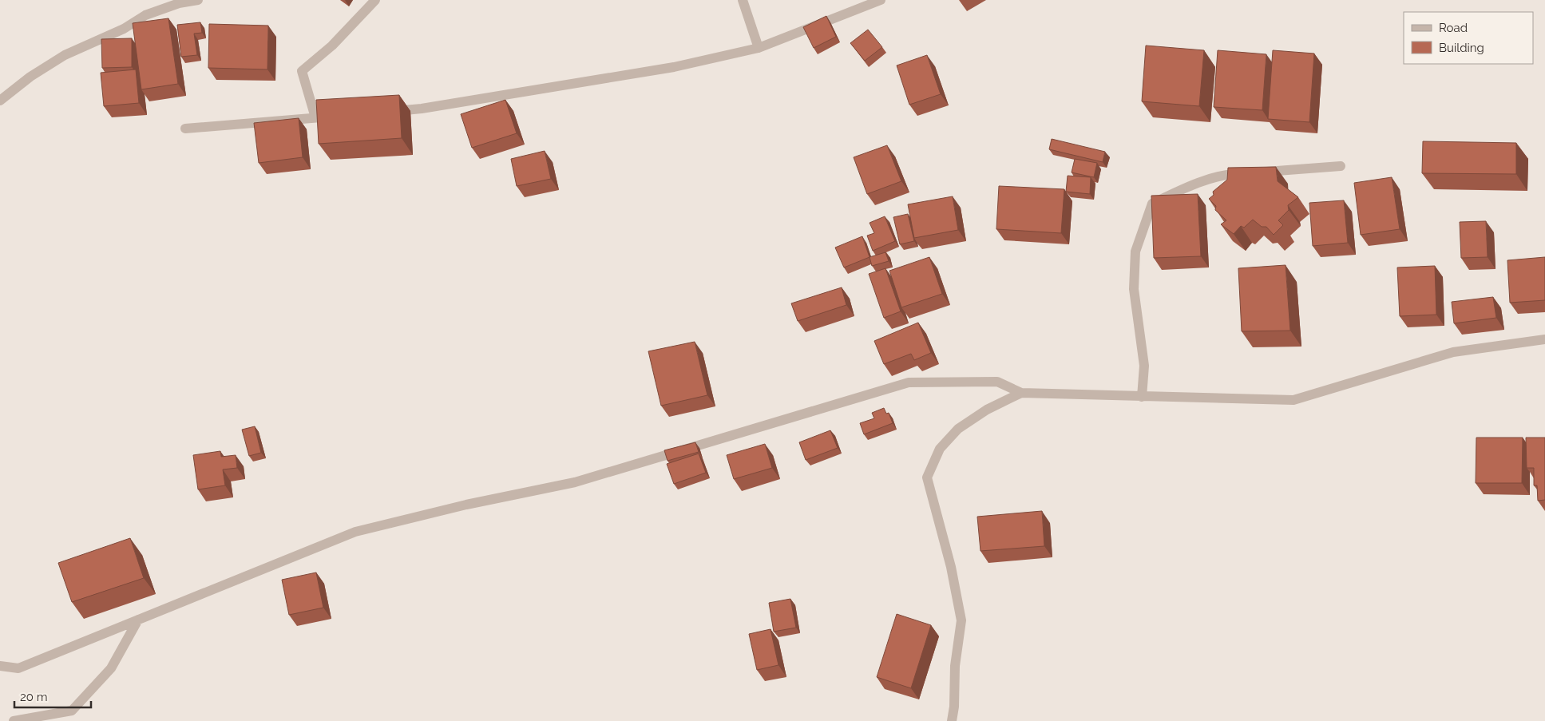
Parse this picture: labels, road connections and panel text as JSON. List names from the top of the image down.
{
  "legend": ["Road", "Building"],
  "scale_bar": "20 m"
}
